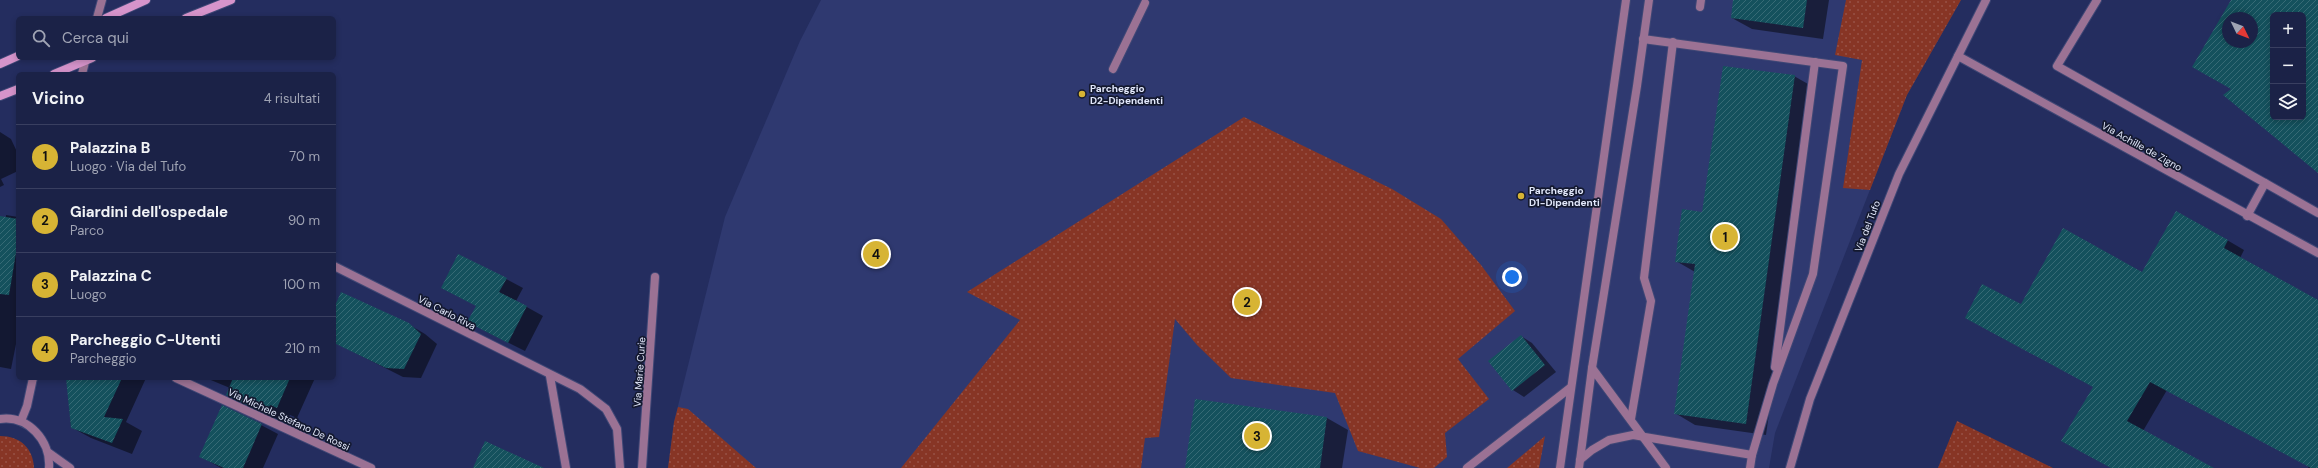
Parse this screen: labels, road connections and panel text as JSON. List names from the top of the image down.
{
  "streets": {
    "street": [
      "Via Achille de Zigno",
      "Via del Tufo",
      "Via Carlo Riva",
      "Via Marie Curie",
      "Via Michele Stefano De Rossi"
    ]
  },
  "crossings": [
    ["Via Achille de Zigno", "Via del Tufo"]
  ],
  "places": ["Parcheggio D2-Dipendenti", "Parcheggio D1-Dipendenti"],
  "north": "bottom right",
  "page": {
    "map_buttons": ["+", "−"],
    "search": "Cerca qui",
    "heading": ["Vicino", "4 risultati"],
    "list": [
      {
        "mark": "1",
        "name": "Palazzina B",
        "note": "Luogo · Via del Tufo",
        "value": "70 m"
      },
      {
        "mark": "2",
        "name": "Giardini dell'ospedale",
        "note": "Parco",
        "value": "90 m"
      },
      {
        "mark": "3",
        "name": "Palazzina C",
        "note": "Luogo",
        "value": "100 m"
      },
      {
        "mark": "4",
        "name": "Parcheggio C-Utenti",
        "note": "Parcheggio",
        "value": "210 m"
      }
    ],
    "pins": [
      "1",
      "4",
      "2",
      "3"
    ]
  }
}
